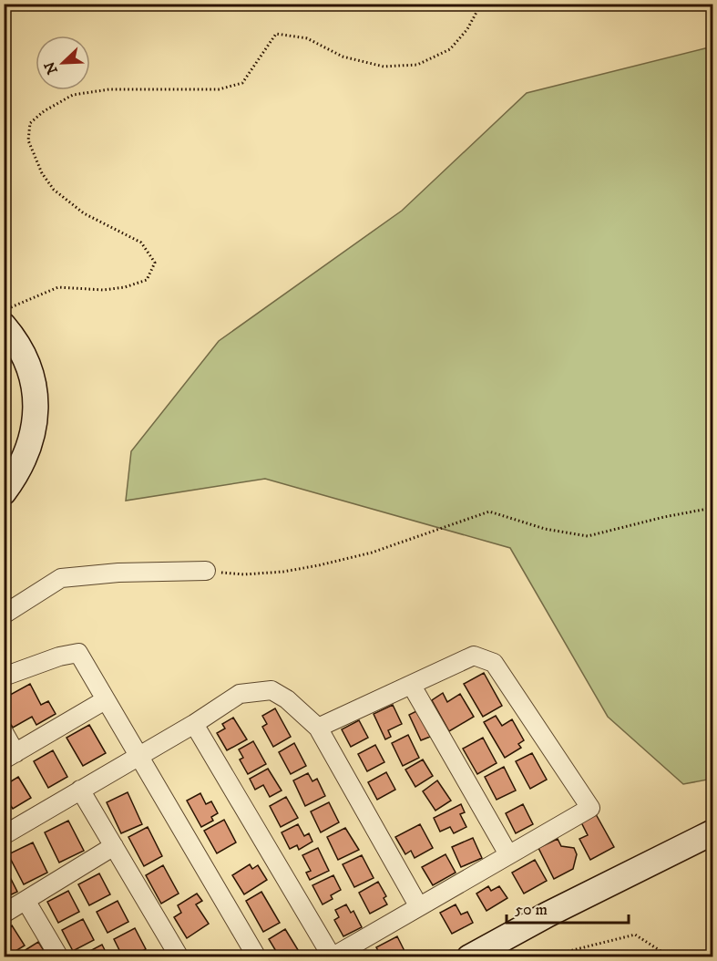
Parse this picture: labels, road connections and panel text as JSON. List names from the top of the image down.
{
  "scale_bar": "50 m",
  "north": "bottom left"
}
